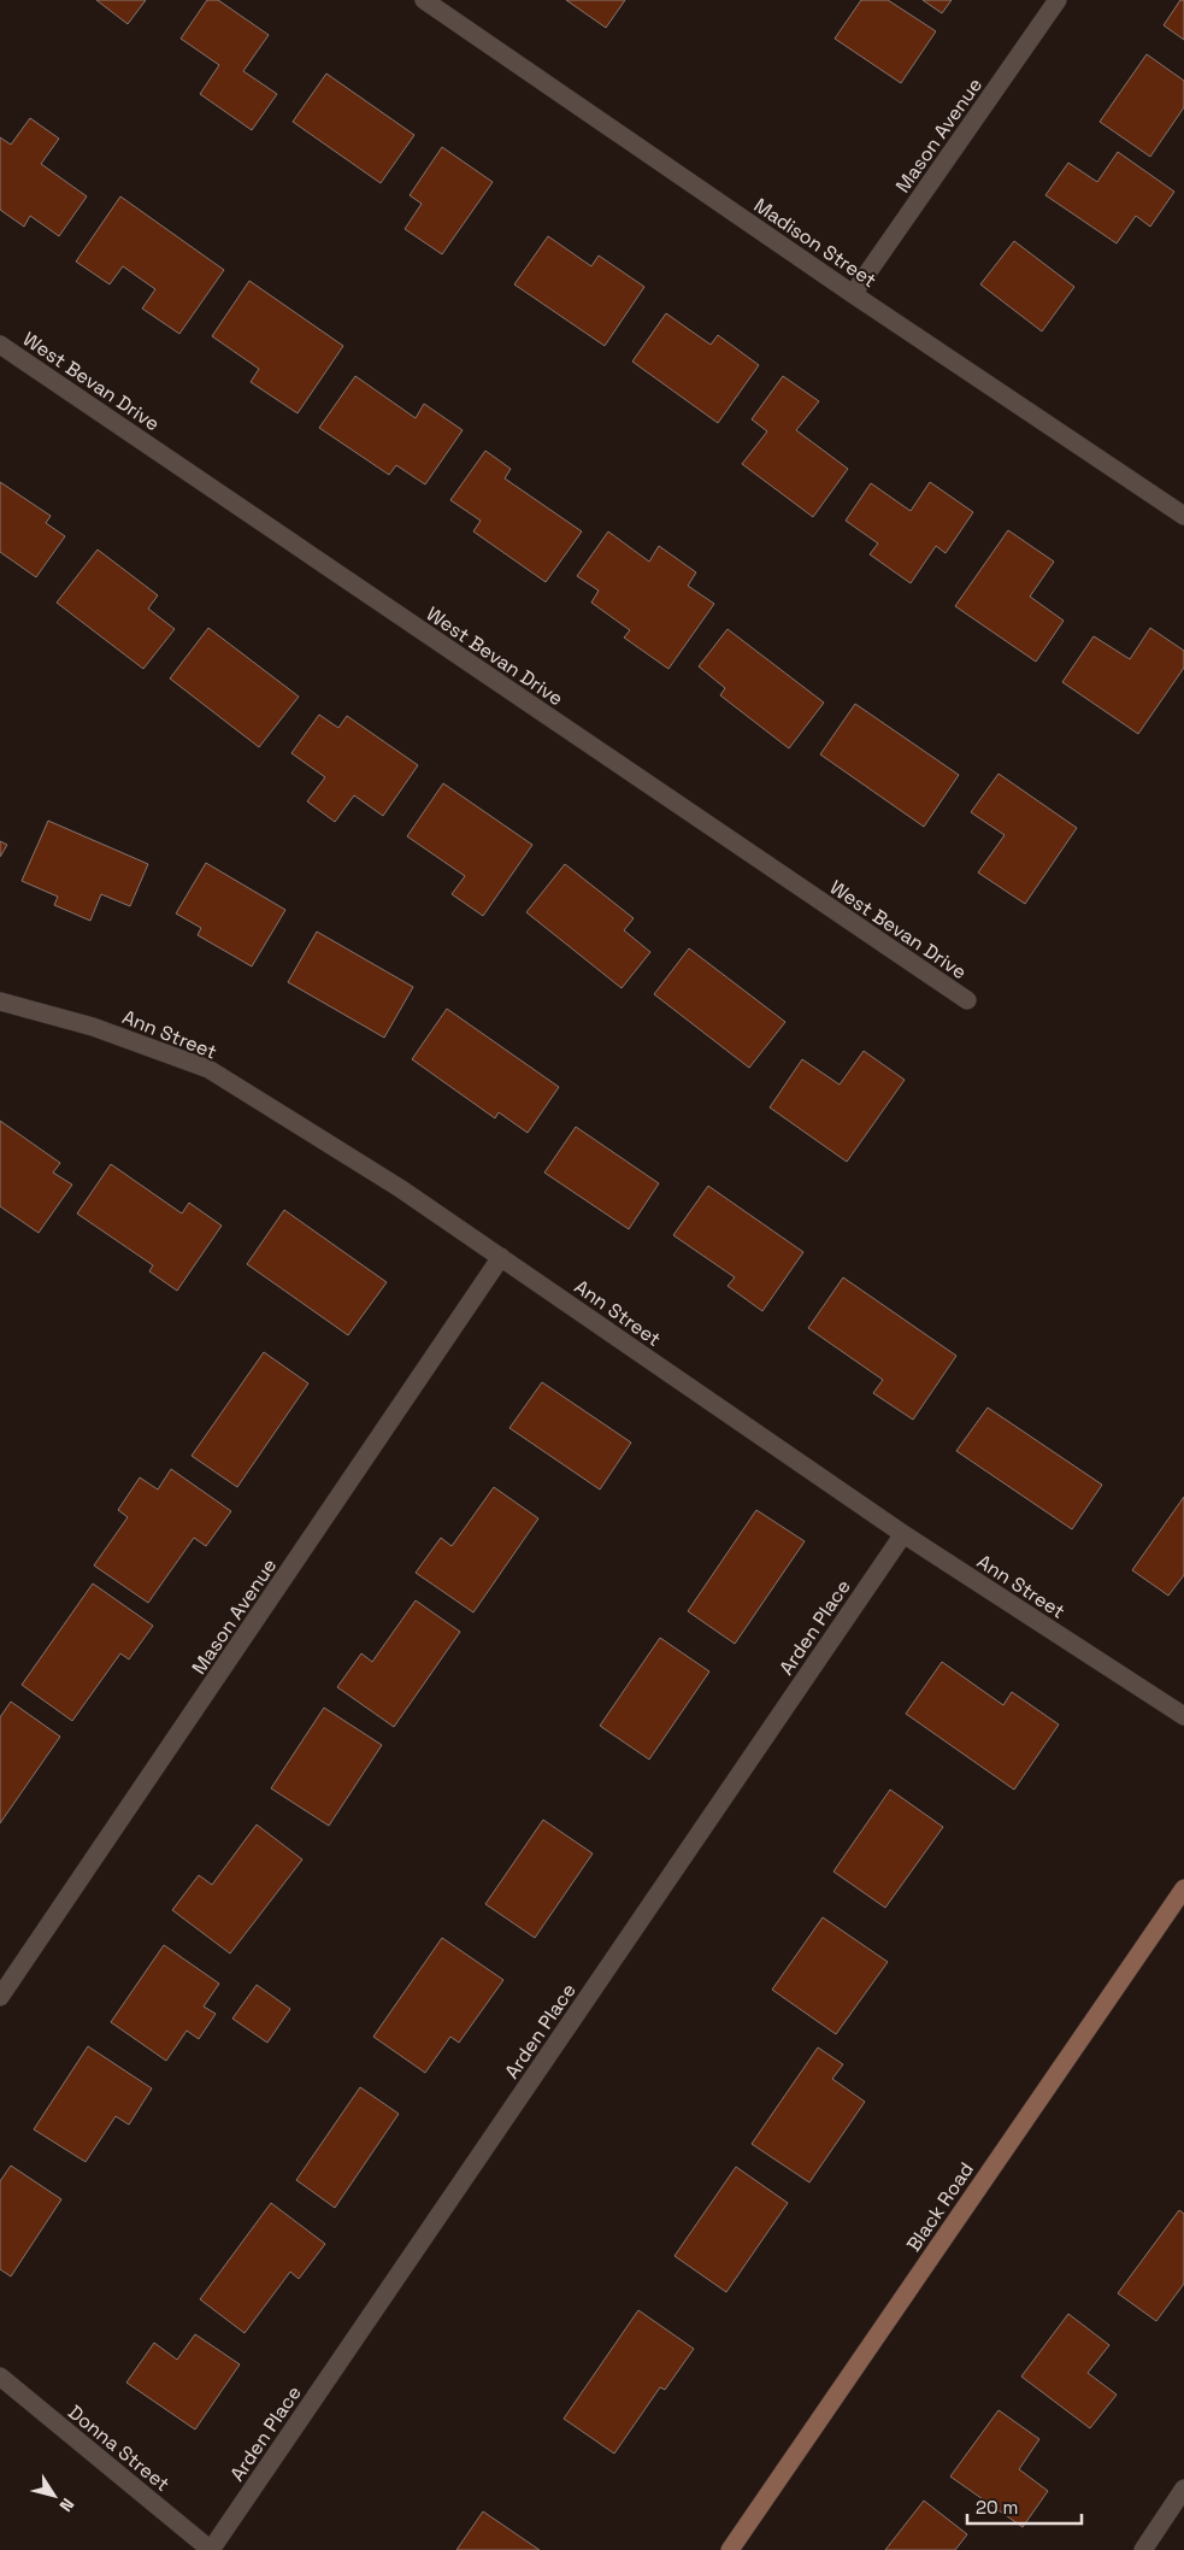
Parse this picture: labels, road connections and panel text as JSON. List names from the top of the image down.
{
  "streets": {
    "main road": ["Black Road"],
    "street": [
      "Mason Avenue",
      "Madison Street",
      "West Bevan Drive",
      "Ann Street",
      "Arden Place",
      "Donna Street"
    ]
  },
  "crossings": [
    ["Mason Avenue", "Madison Street"],
    ["Mason Avenue", "Ann Street"],
    ["Ann Street", "Arden Place"],
    ["Arden Place", "Donna Street"]
  ],
  "scale_bar": "20 m",
  "north": "bottom right"
}
